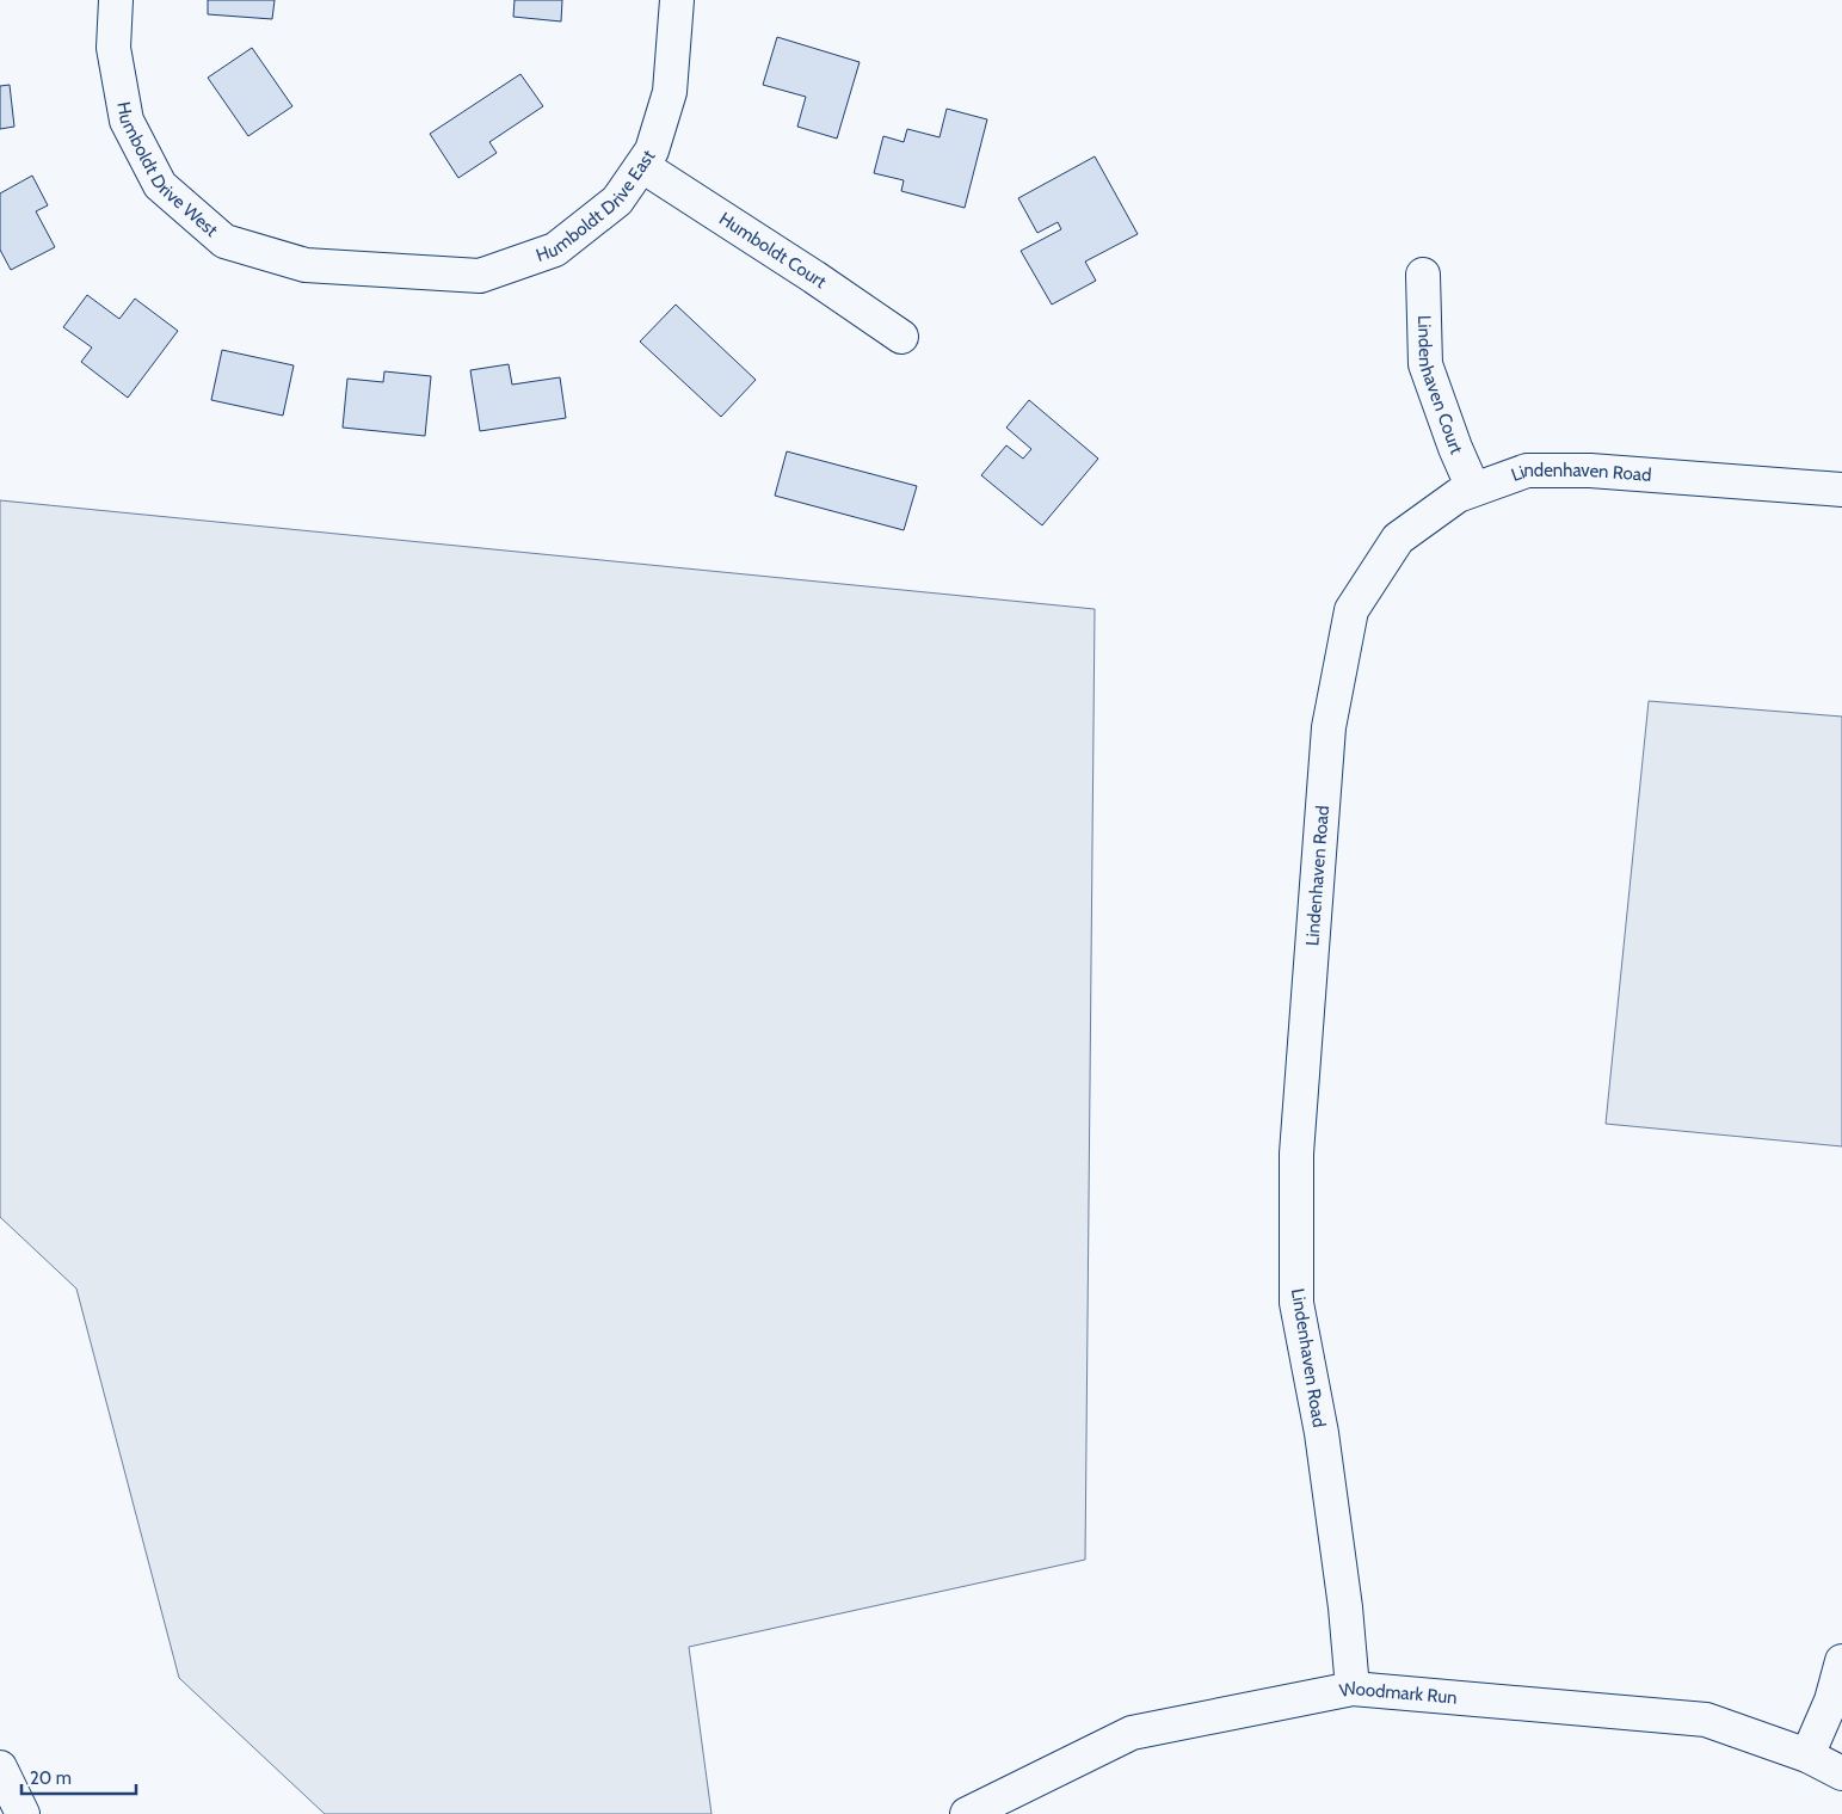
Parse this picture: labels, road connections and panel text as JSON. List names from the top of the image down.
{
  "streets": {
    "street": [
      "Humboldt Drive West",
      "Humboldt Drive East",
      "Humboldt Court",
      "Lindenhaven Court",
      "Lindenhaven Road",
      "Woodmark Run"
    ]
  },
  "crossings": [
    ["Humboldt Drive West", "Humboldt Drive East"],
    ["Humboldt Drive East", "Humboldt Court"],
    ["Lindenhaven Court", "Lindenhaven Road"],
    ["Lindenhaven Road", "Woodmark Run"]
  ],
  "scale_bar": "20 m"
}
